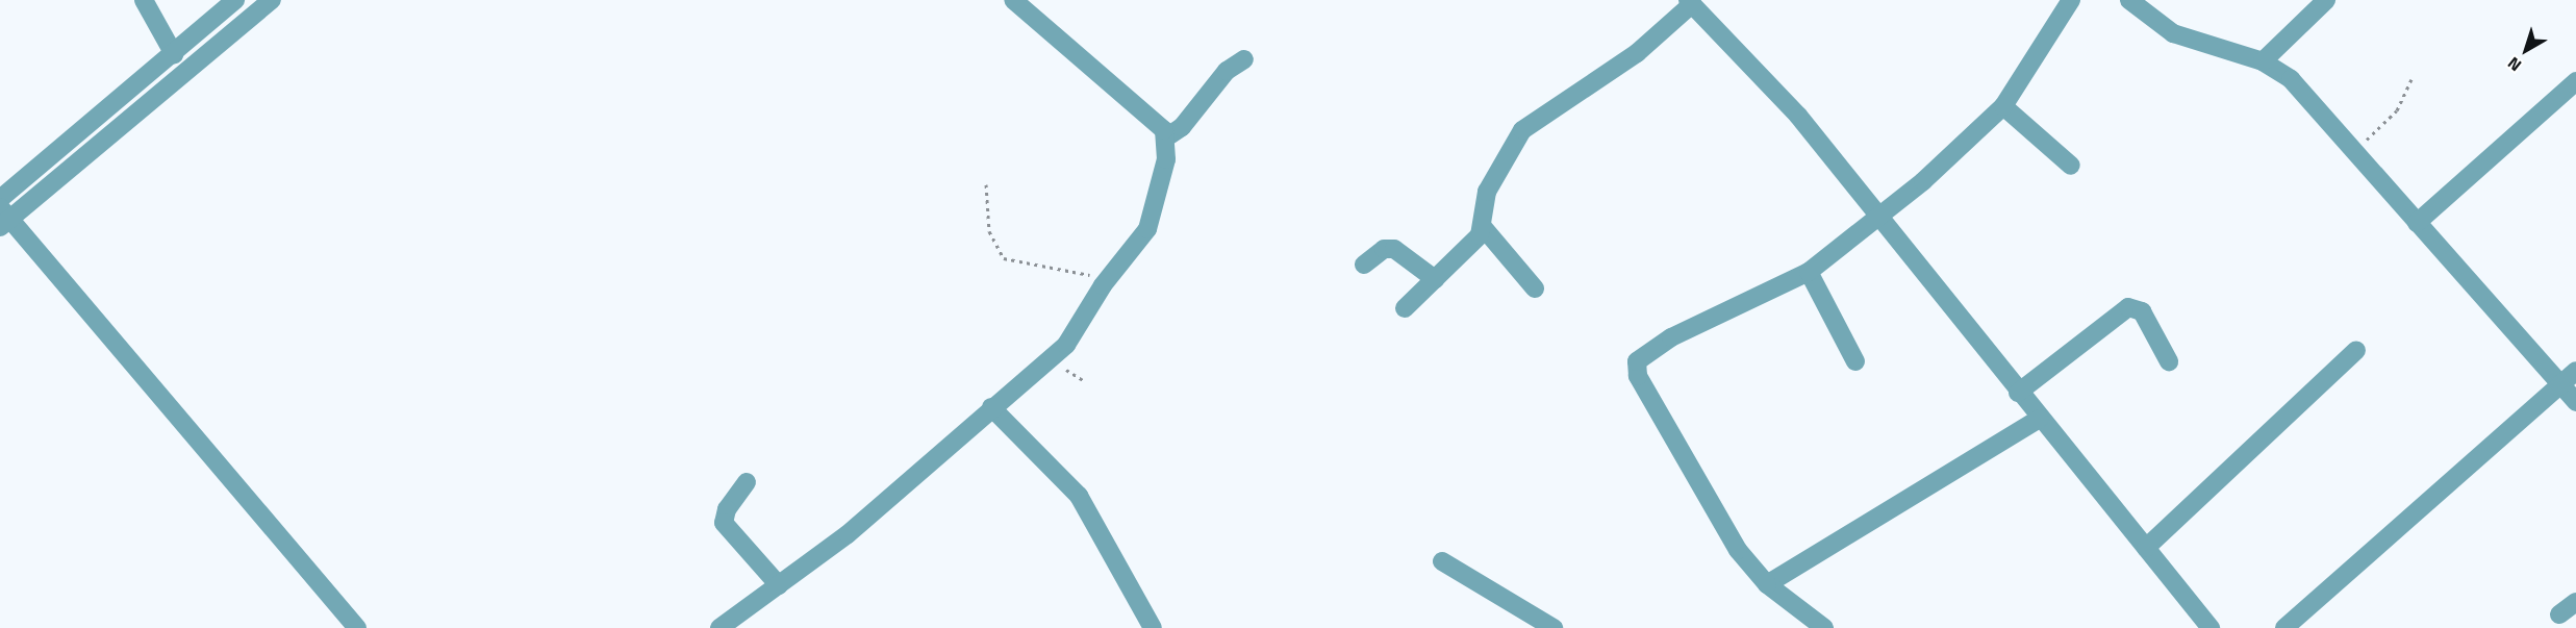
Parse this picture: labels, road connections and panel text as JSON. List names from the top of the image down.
{
  "north": "bottom left"
}
